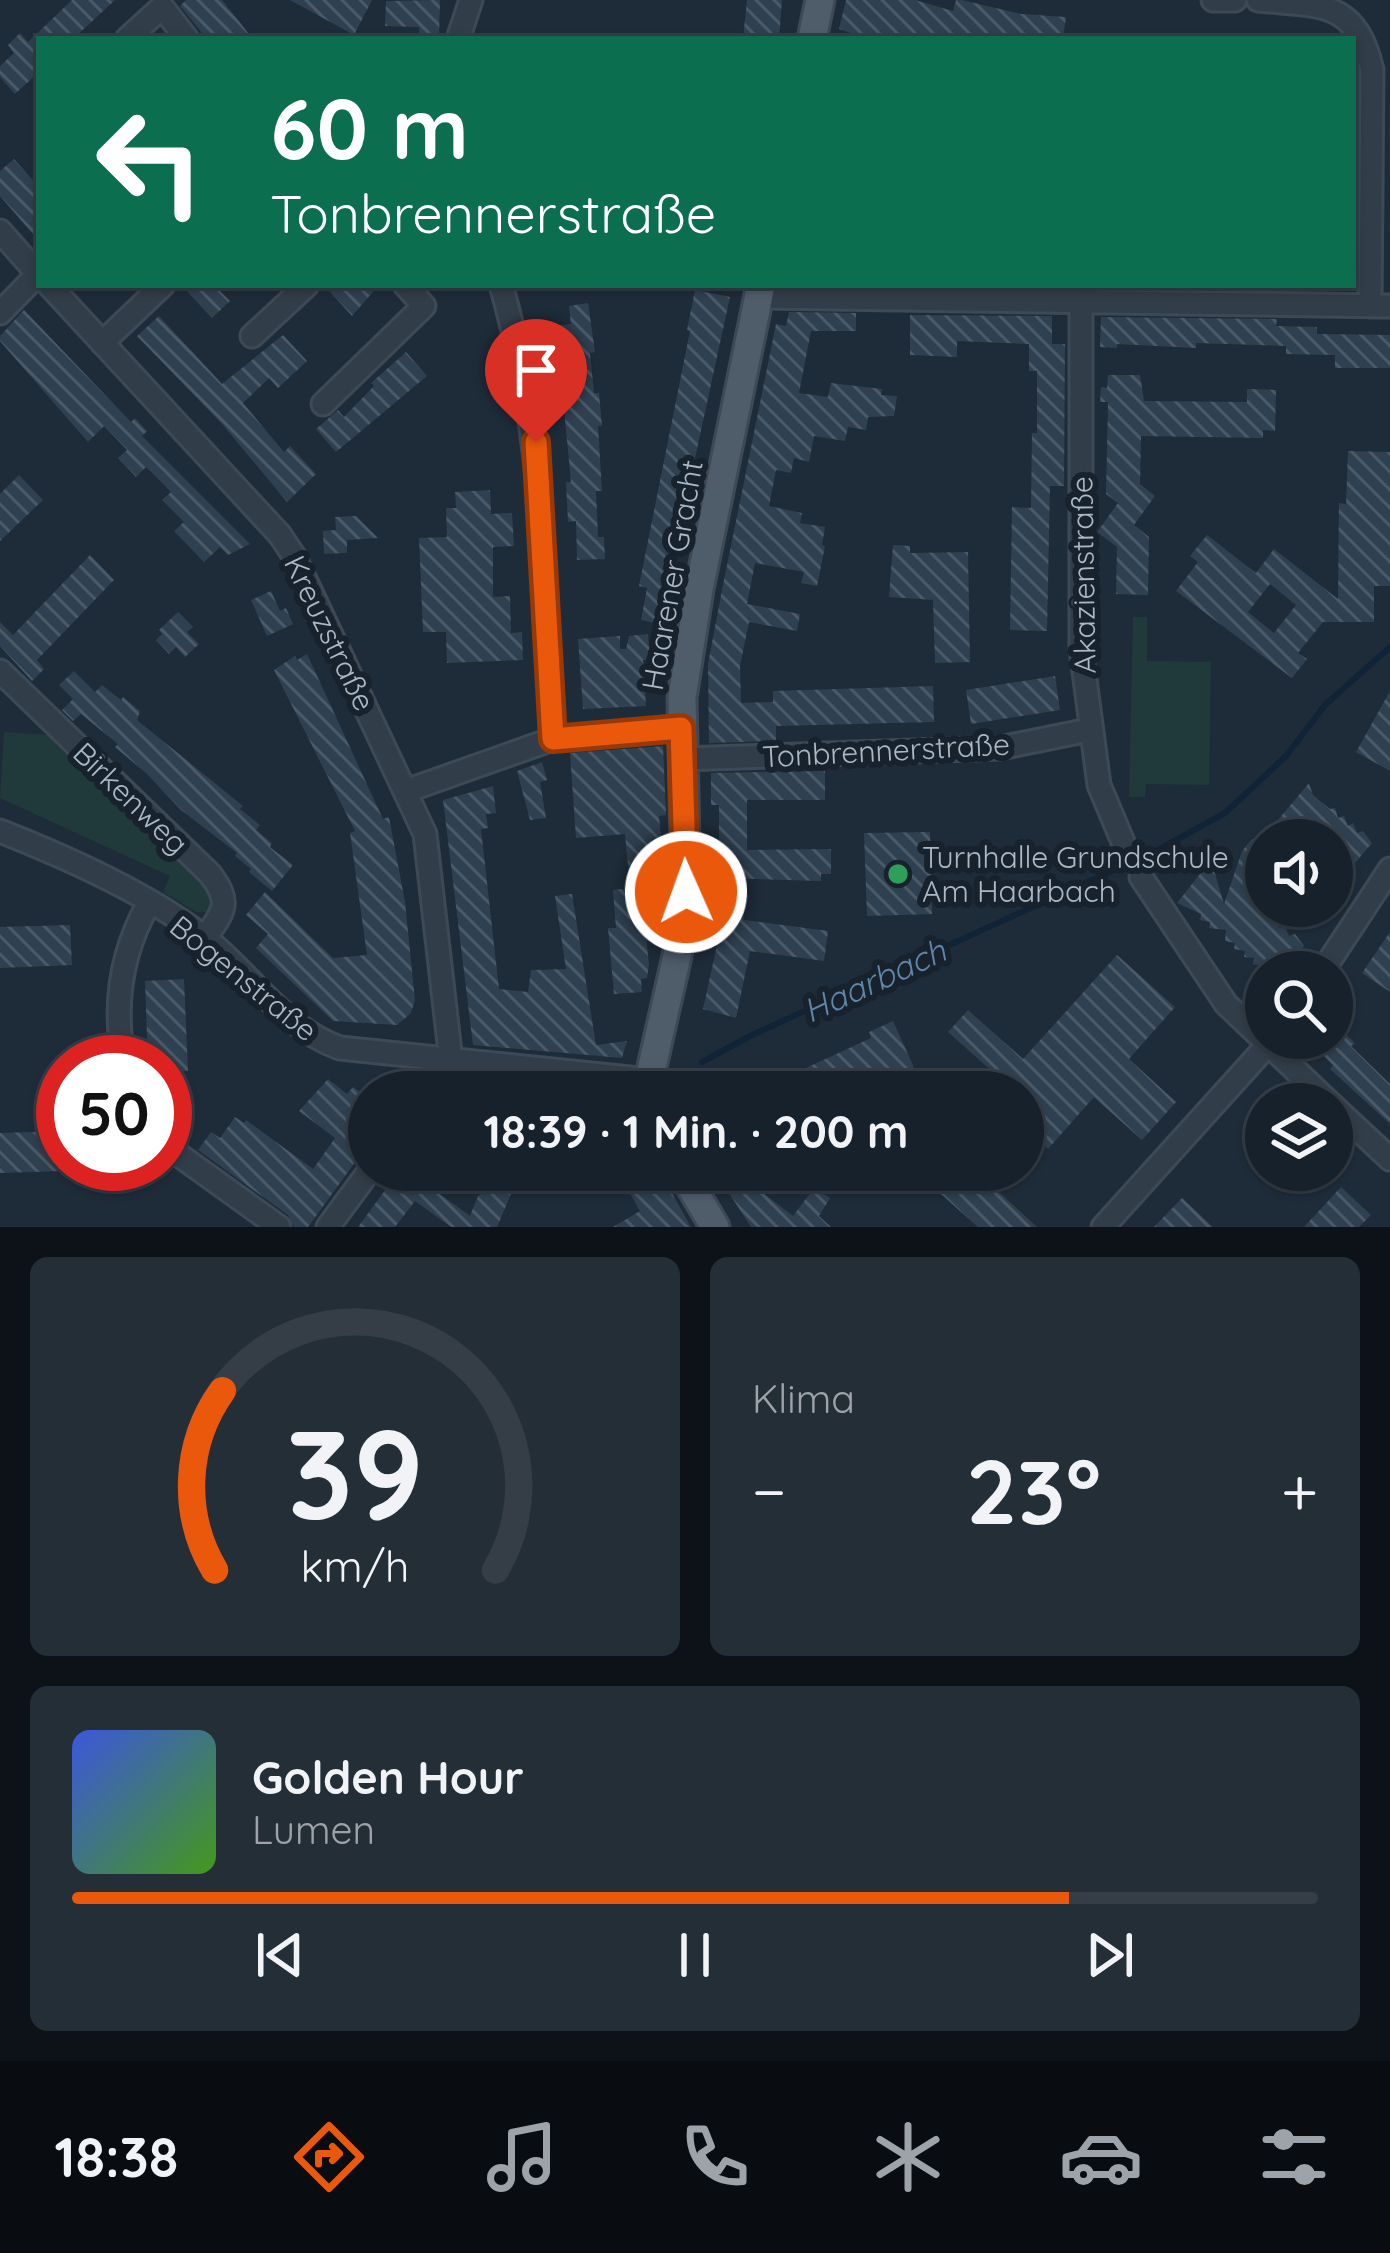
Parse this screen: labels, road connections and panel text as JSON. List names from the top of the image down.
{
  "streets": {
    "main road": ["Haarener Gracht"],
    "street": [
      "Akazienstraße",
      "Kreuzstraße",
      "Tonbrennerstraße",
      "Birkenweg",
      "Bogenstraße"
    ]
  },
  "crossings": [
    ["Haarener Gracht", "Tonbrennerstraße"],
    ["Akazienstraße", "Tonbrennerstraße"],
    ["Kreuzstraße", "Bogenstraße"],
    ["Birkenweg", "Bogenstraße"]
  ],
  "water": ["Haarbach"],
  "places": ["Turnhalle Grundschule Am Haarbach"],
  "page": {
    "turn": ["60 m", "Tonbrennerstraße"],
    "limit": "50",
    "trip": "18:39 · 1 Min. · 200 m",
    "tile": "Klima",
    "heat": ["−", "23°", "+"],
    "song": ["Golden Hour", "Lumen"],
    "tabs": "18:38",
    "gauge": ["39", "km/h"]
  }
}
